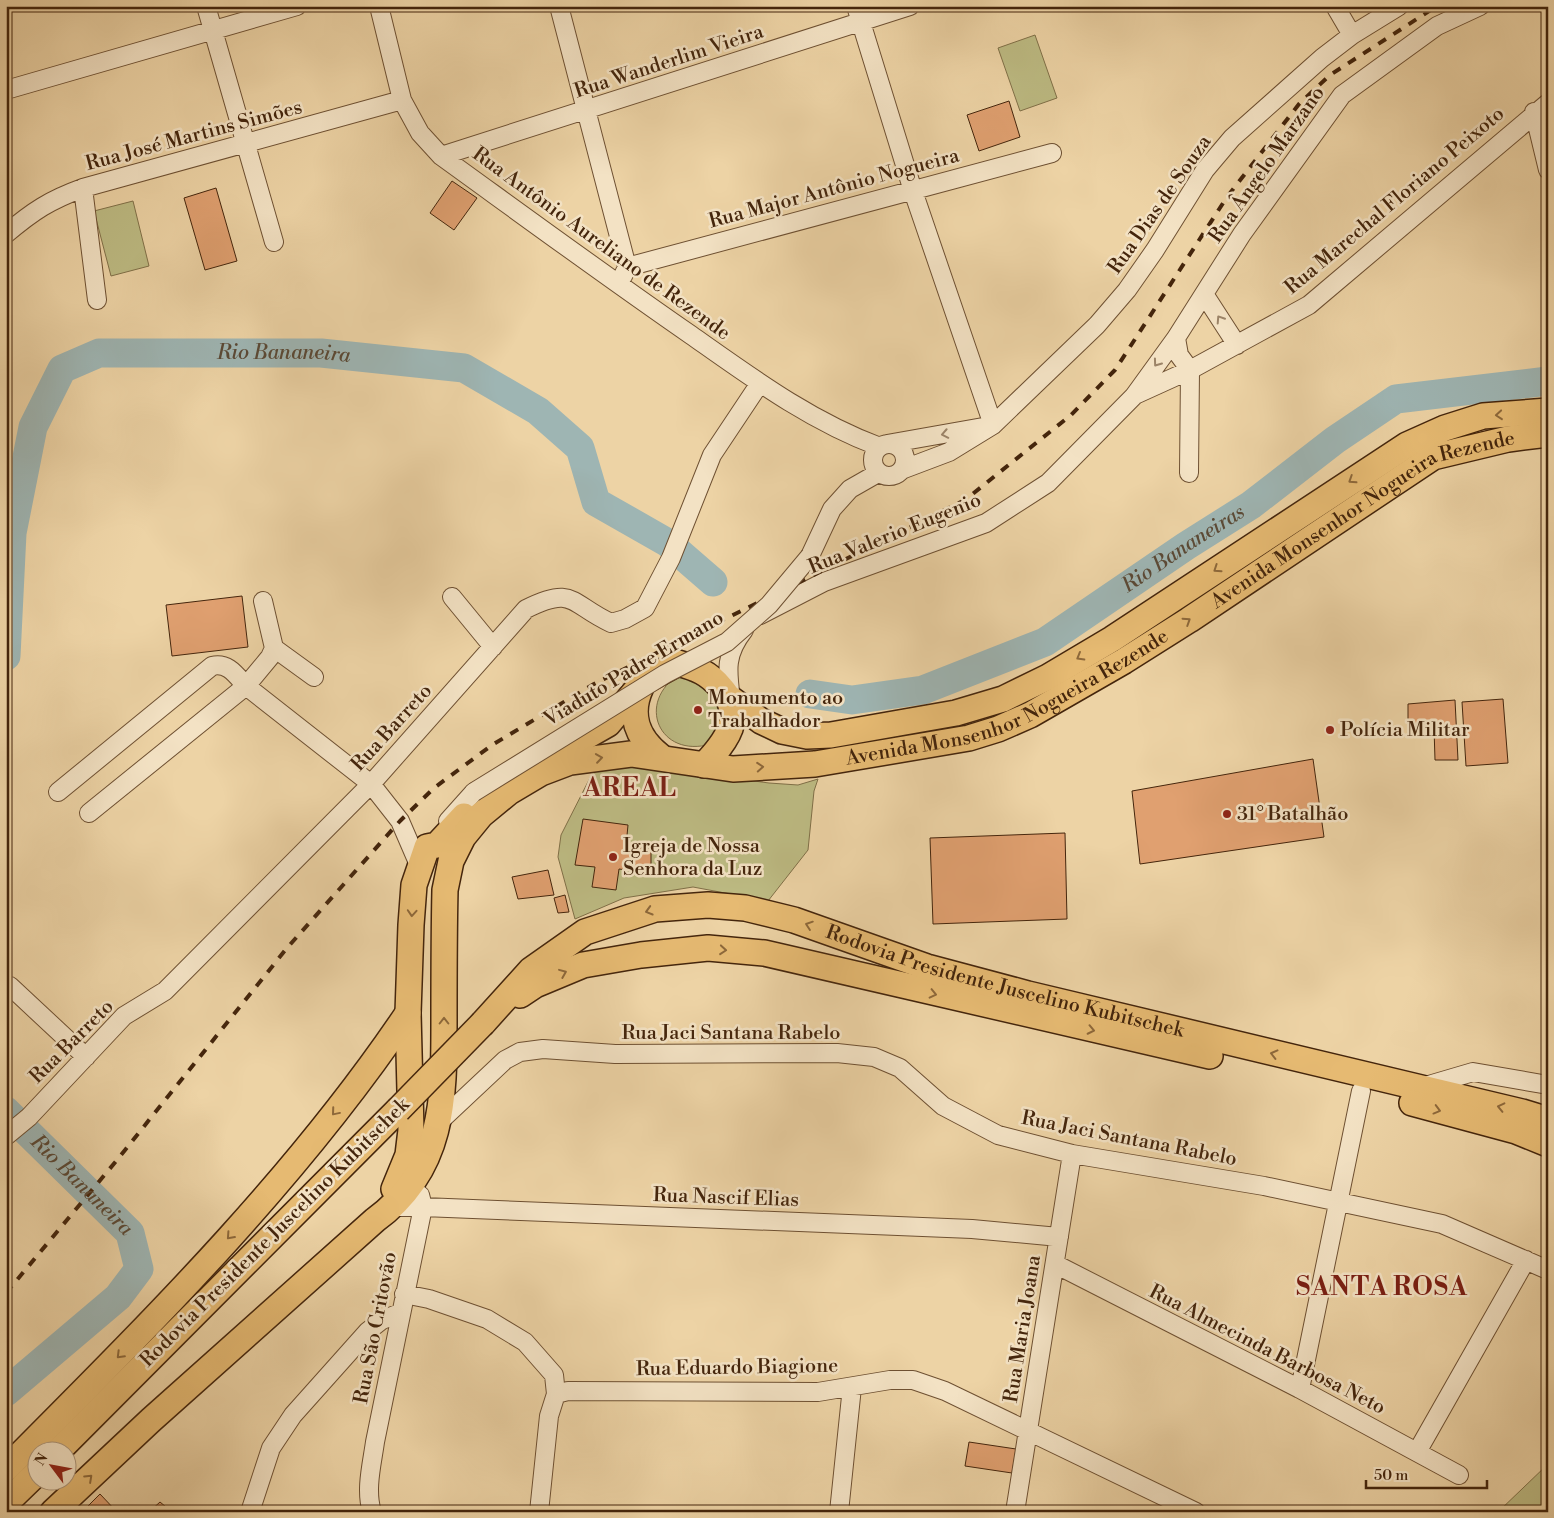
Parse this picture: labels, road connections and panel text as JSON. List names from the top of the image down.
{
  "streets": {
    "highway": ["Avenida Monsenhor Nogueira Rezende", "Rodovia Presidente Juscelino Kubitschek"],
    "street": [
      "Rua Wanderlim Vieira",
      "Rua José Martins Simões",
      "Rua Ângelo Marzano",
      "Rua Major Antônio Nogueira",
      "Rua Marechal Floriano Peixoto",
      "Rua Dias de Souza",
      "Rua Antônio Aureliano de Rezende",
      "Rua Valerio Eugenio",
      "Viaduto Padre Ermano",
      "Rua Barreto",
      "Rua Jaci Santana Rabelo",
      "Rua Nascif Elias",
      "Rua São Critovão",
      "Rua Maria Joana",
      "Rua Almecinda Barbosa Neto",
      "Rua Eduardo Biagione"
    ]
  },
  "crossings": [
    ["Rua Wanderlim Vieira", "Rua Antônio Aureliano de Rezende"],
    ["Rua José Martins Simões", "Rua Antônio Aureliano de Rezende"],
    ["Rua Ângelo Marzano", "Rua Marechal Floriano Peixoto"],
    ["Rua Ângelo Marzano", "Rua Valerio Eugenio"],
    ["Rua Marechal Floriano Peixoto", "Rua Valerio Eugenio"],
    ["Rua Dias de Souza", "Rua Antônio Aureliano de Rezende"],
    ["Rua Dias de Souza", "Viaduto Padre Ermano"],
    ["Rua Antônio Aureliano de Rezende", "Viaduto Padre Ermano"],
    ["Rua Antônio Aureliano de Rezende", "Rua Barreto"],
    ["Avenida Monsenhor Nogueira Rezende", "Rua Valerio Eugenio"],
    ["Avenida Monsenhor Nogueira Rezende", "Viaduto Padre Ermano"],
    ["Rua Jaci Santana Rabelo", "Rua Maria Joana"],
    ["Rua Nascif Elias", "Rua São Critovão"],
    ["Rua Nascif Elias", "Rua Maria Joana"],
    ["Rua Maria Joana", "Rua Almecinda Barbosa Neto"],
    ["Rua Maria Joana", "Rua Eduardo Biagione"]
  ],
  "districts": ["AREAL", "SANTA ROSA"],
  "water": ["Rio Bananeira", "Rio Bananeiras"],
  "places": [
    "Monumento ao Trabalhador",
    "Polícia Militar",
    "31° Batalhão",
    "Igreja de Nossa Senhora da Luz"
  ],
  "scale_bar": "50 m",
  "north": "top left"
}
